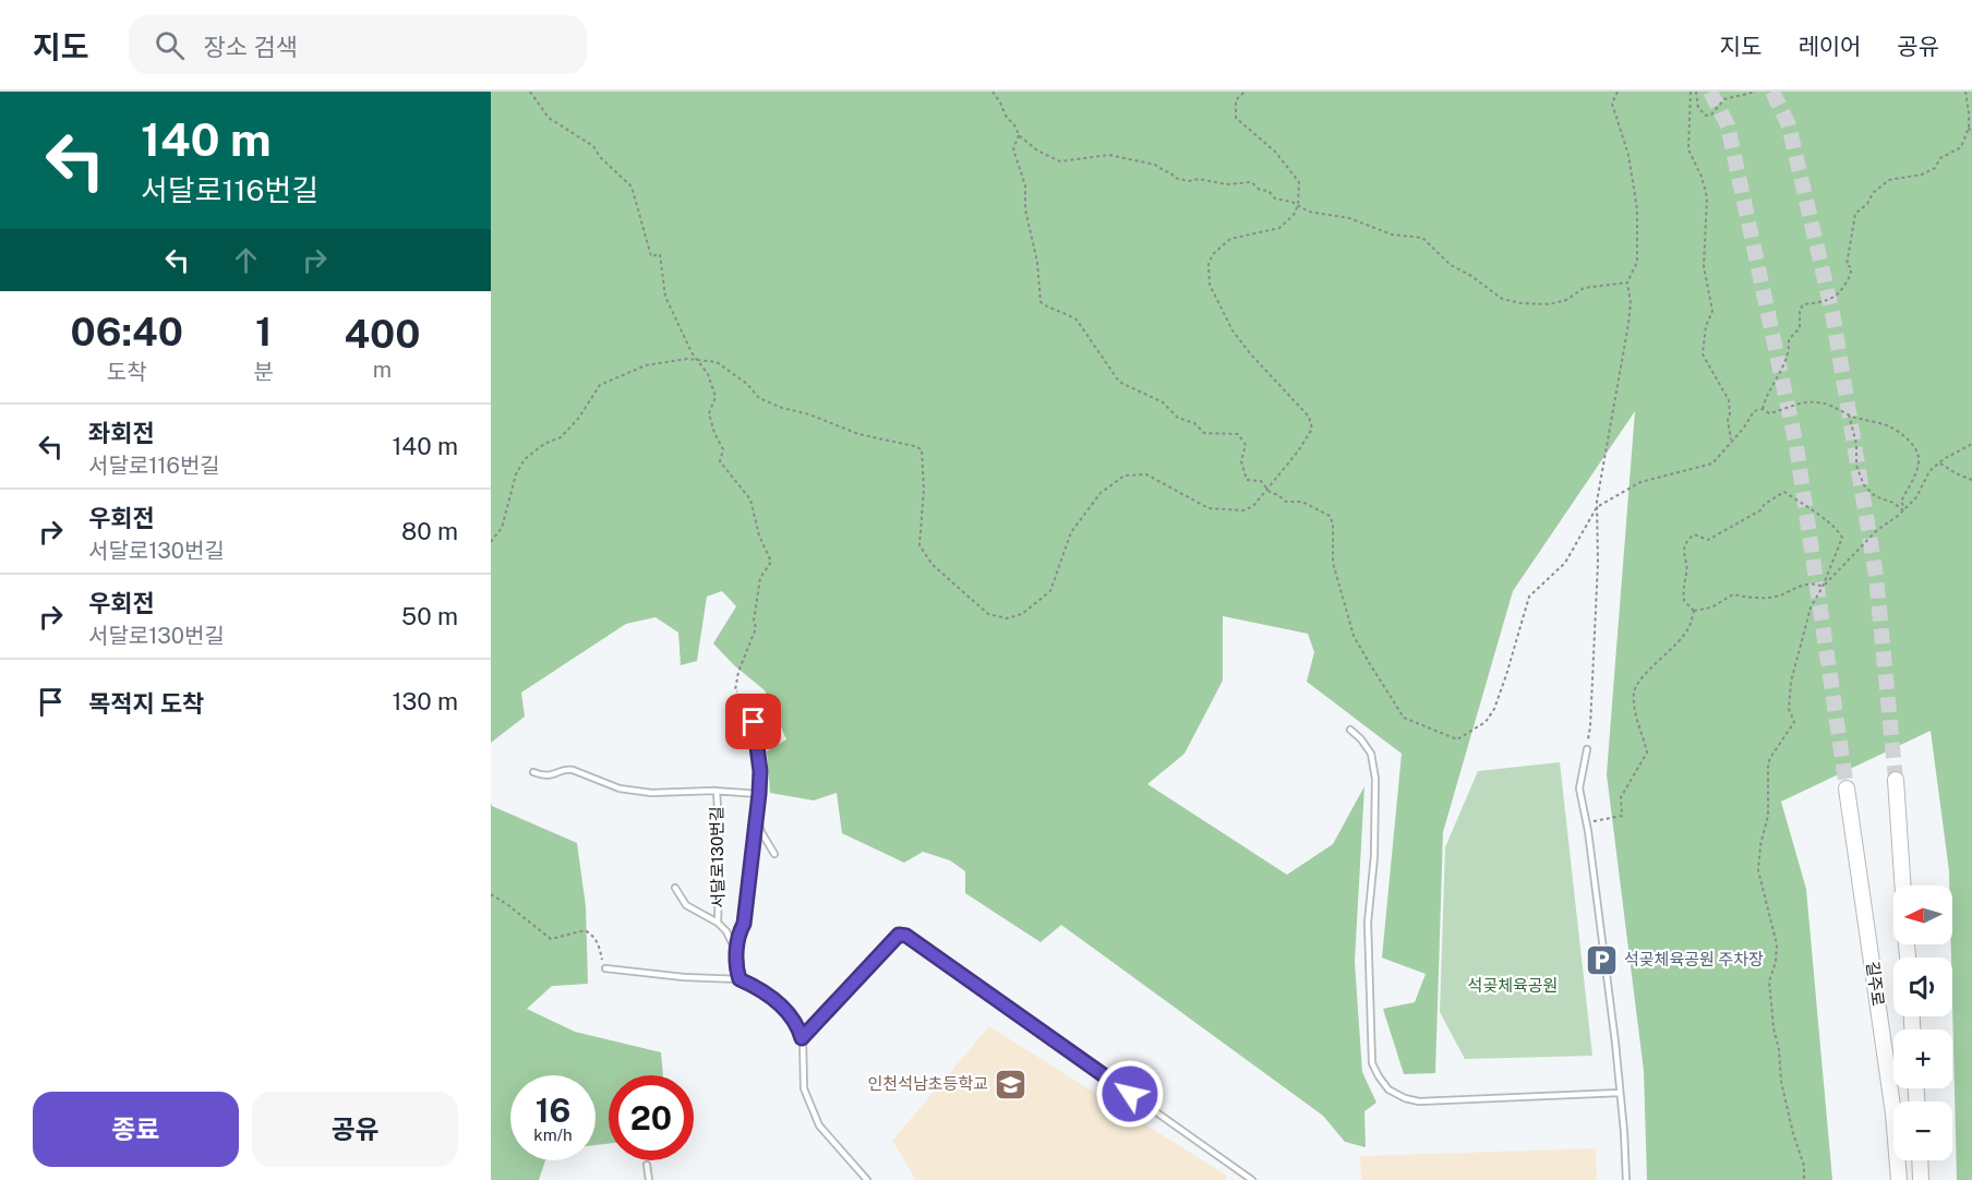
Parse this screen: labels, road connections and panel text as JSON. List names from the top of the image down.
{
  "streets": {
    "main road": ["길주로"],
    "lane": ["서달로130번길"]
  },
  "parks": ["석곶체육공원"],
  "places": {
    "parking": ["석곶체육공원 주차장"],
    "school or university": ["인천석남초등학교"]
  },
  "north": "left",
  "page": {
    "header": "지도",
    "search": "장소 검색",
    "nav": ["지도", "레이어", "공유"],
    "turn": ["140 m", "서달로116번길"],
    "eta": [
      "06:40",
      "도착",
      "1",
      "분",
      "400",
      "m"
    ],
    "list": [
      {
        "name": "좌회전",
        "note": "서달로116번길",
        "value": "140 m"
      },
      {
        "name": "우회전",
        "note": "서달로130번길",
        "value": "80 m"
      },
      {
        "name": "우회전",
        "note": "서달로130번길",
        "value": "50 m"
      },
      {
        "name": "목적지 도착",
        "value": "130 m"
      }
    ],
    "map_buttons": ["+", "−"],
    "speed": "16 km/h",
    "limit": "20",
    "buttons": ["종료", "공유"]
  }
}
